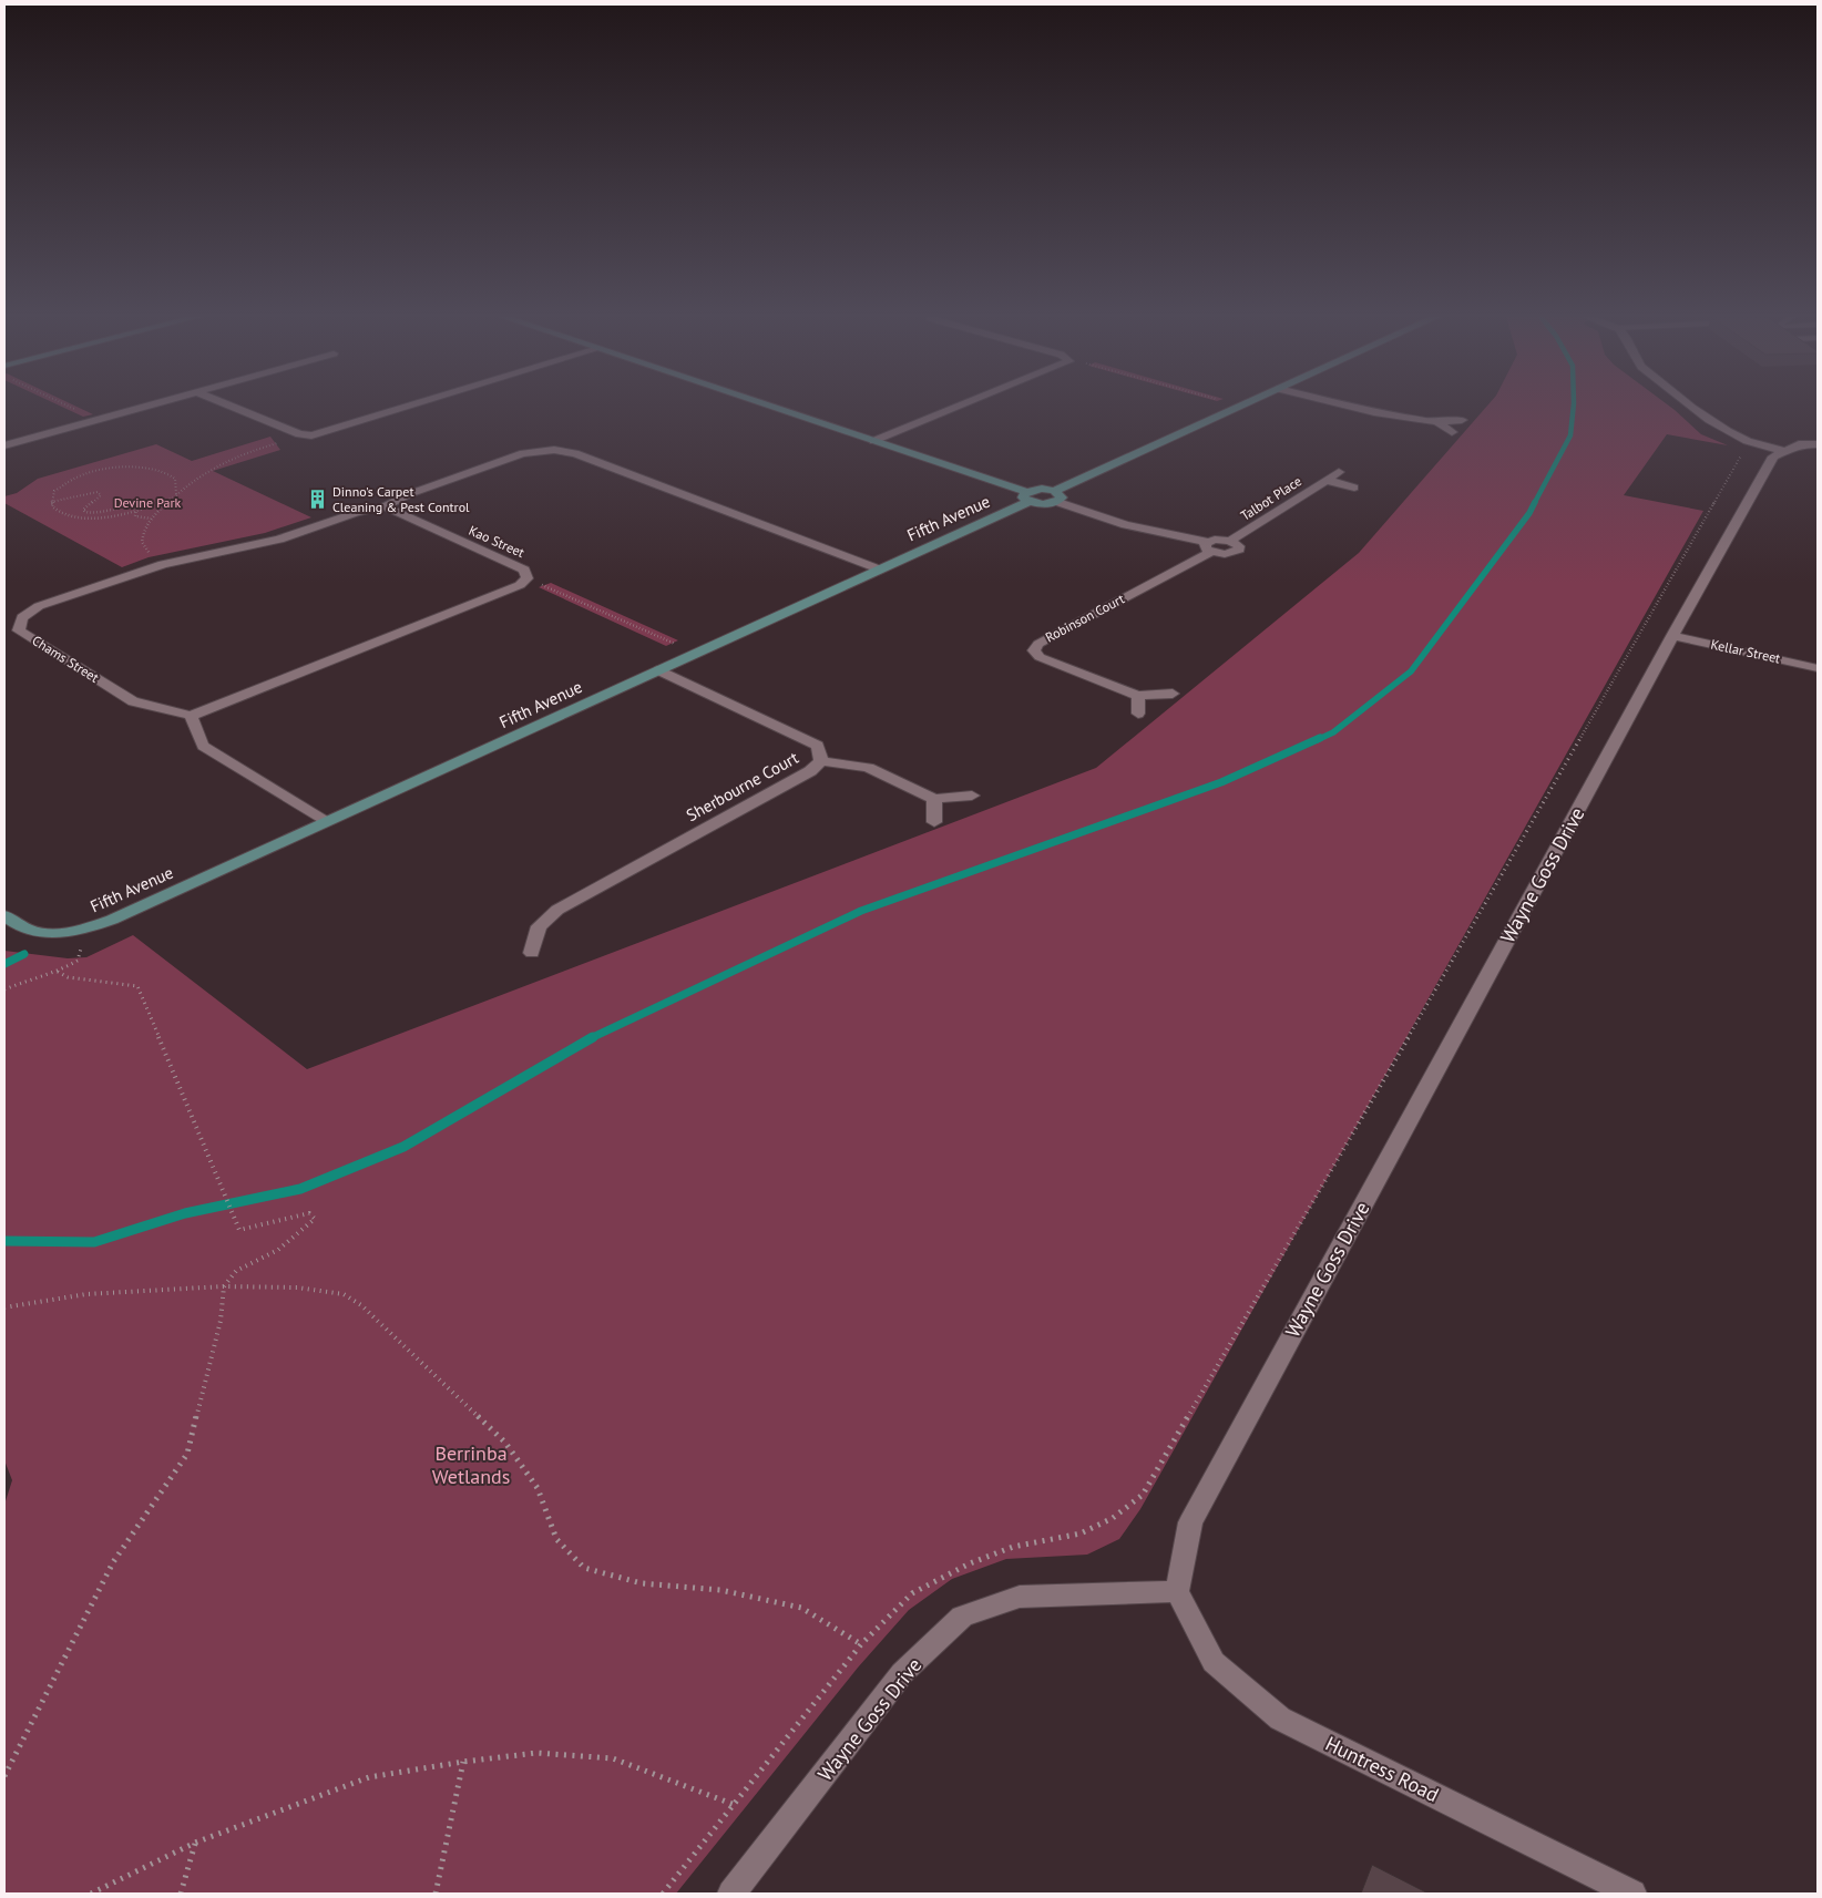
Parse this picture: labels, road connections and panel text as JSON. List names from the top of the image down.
{
  "streets": {
    "street": [
      "Talbot Place",
      "Fifth Avenue",
      "Kao Street",
      "Robinson Court",
      "Kellar Street",
      "Chams Street",
      "Sherbourne Court",
      "Wayne Goss Drive",
      "Huntress Road"
    ]
  },
  "crossings": [
    ["Talbot Place", "Robinson Court"],
    ["Fifth Avenue", "Sherbourne Court"],
    ["Kao Street", "Chams Street"],
    ["Kellar Street", "Wayne Goss Drive"],
    ["Wayne Goss Drive", "Huntress Road"]
  ],
  "parks": ["Devine Park", "Berrinba Wetlands"],
  "places": {
    "building": ["Dinno's Carpet Cleaning & Pest Control"]
  }
}
